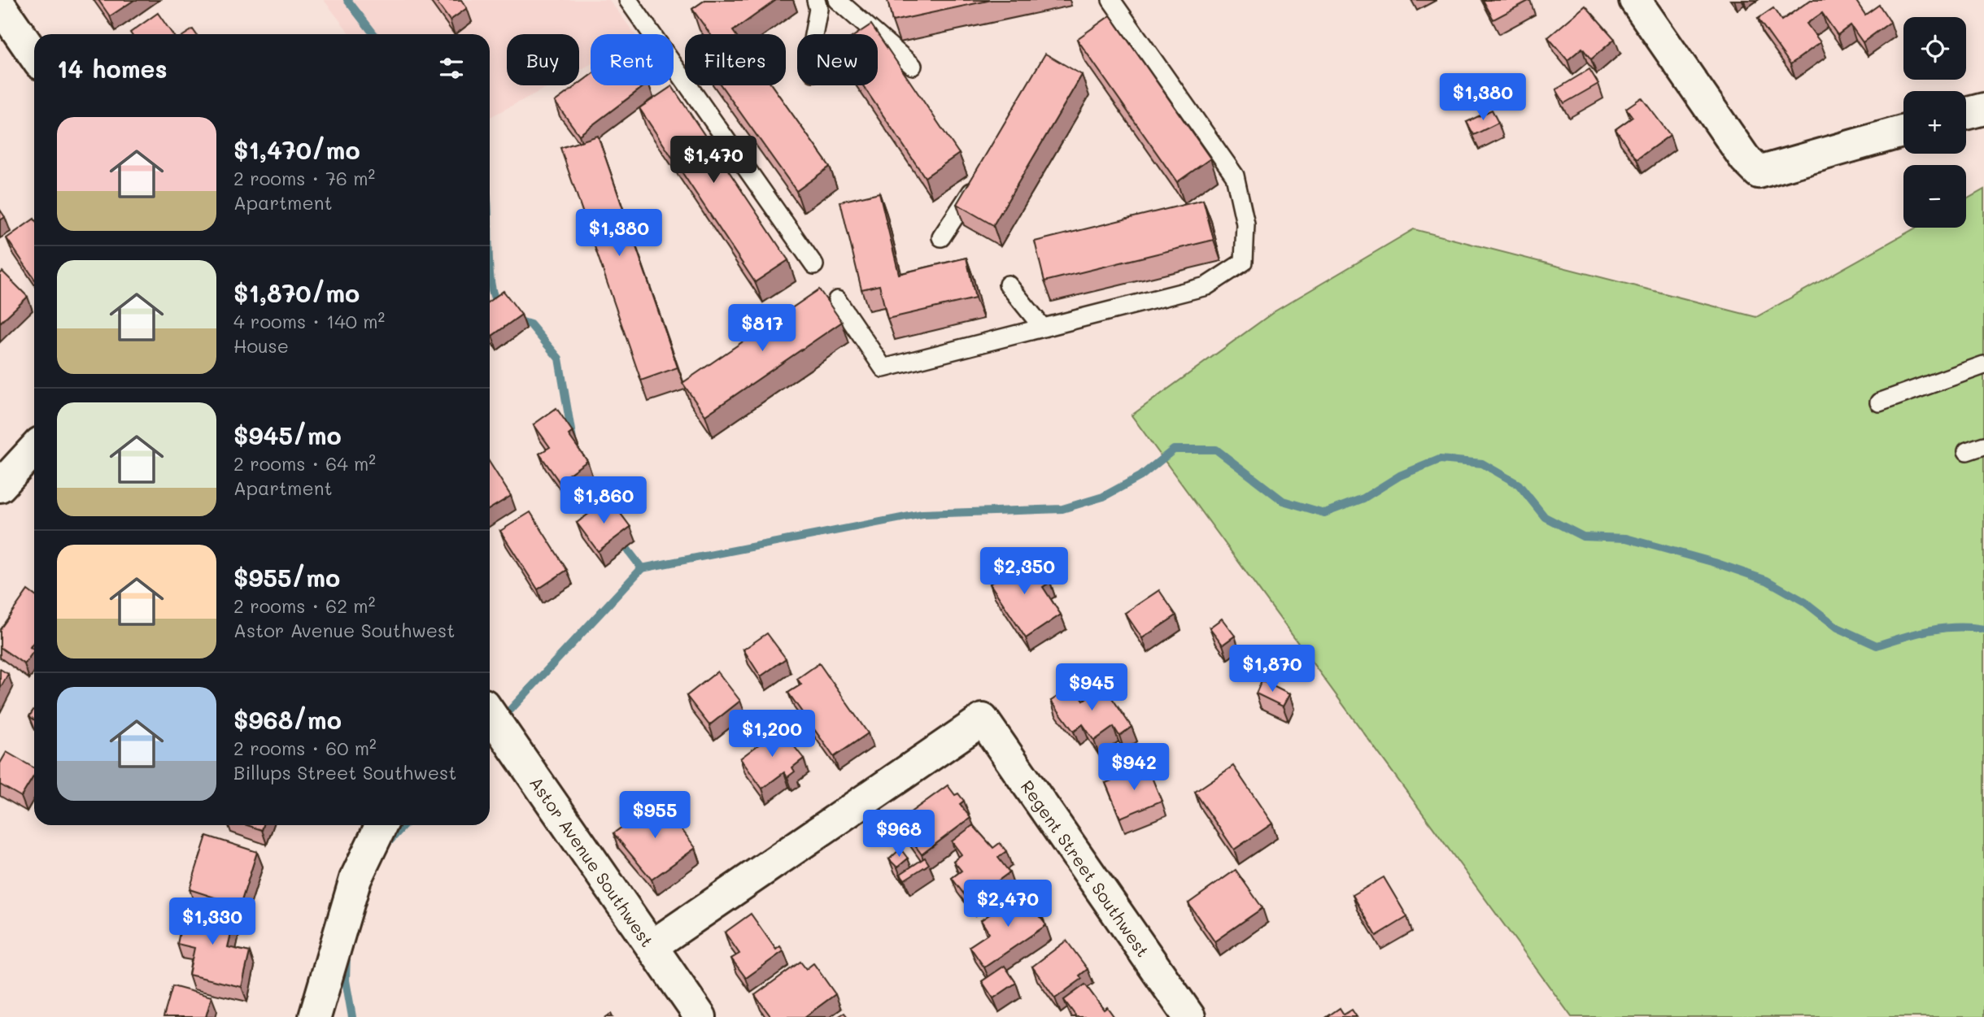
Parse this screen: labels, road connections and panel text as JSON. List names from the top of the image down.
{
  "streets": {
    "street": ["Astor Avenue Southwest", "Regent Street Southwest"]
  },
  "crossings": [
    ["Astor Avenue Southwest", "Regent Street Southwest"]
  ],
  "page": {
    "map_buttons": ["+", "−"],
    "chip": [
      "Buy",
      "Rent",
      "Filters",
      "New"
    ],
    "heading": "14 homes",
    "price": [
      "$1,380",
      "$1,470",
      "$1,380",
      "$817",
      "$1,860",
      "$2,350",
      "$1,870",
      "$945",
      "$1,200",
      "$942",
      "$955",
      "$968",
      "$2,470",
      "$1,330"
    ],
    "list": [
      {
        "name": "$1,470/mo",
        "note": "2 rooms · 76 m² · Apartment"
      },
      {
        "name": "$1,870/mo",
        "note": "4 rooms · 140 m² · House"
      },
      {
        "name": "$945/mo",
        "note": "2 rooms · 64 m² · Apartment"
      },
      {
        "name": "$955/mo",
        "note": "2 rooms · 62 m² · Astor Avenue Southwest"
      },
      {
        "name": "$968/mo",
        "note": "2 rooms · 60 m² · Billups Street Southwest"
      }
    ]
  }
}
